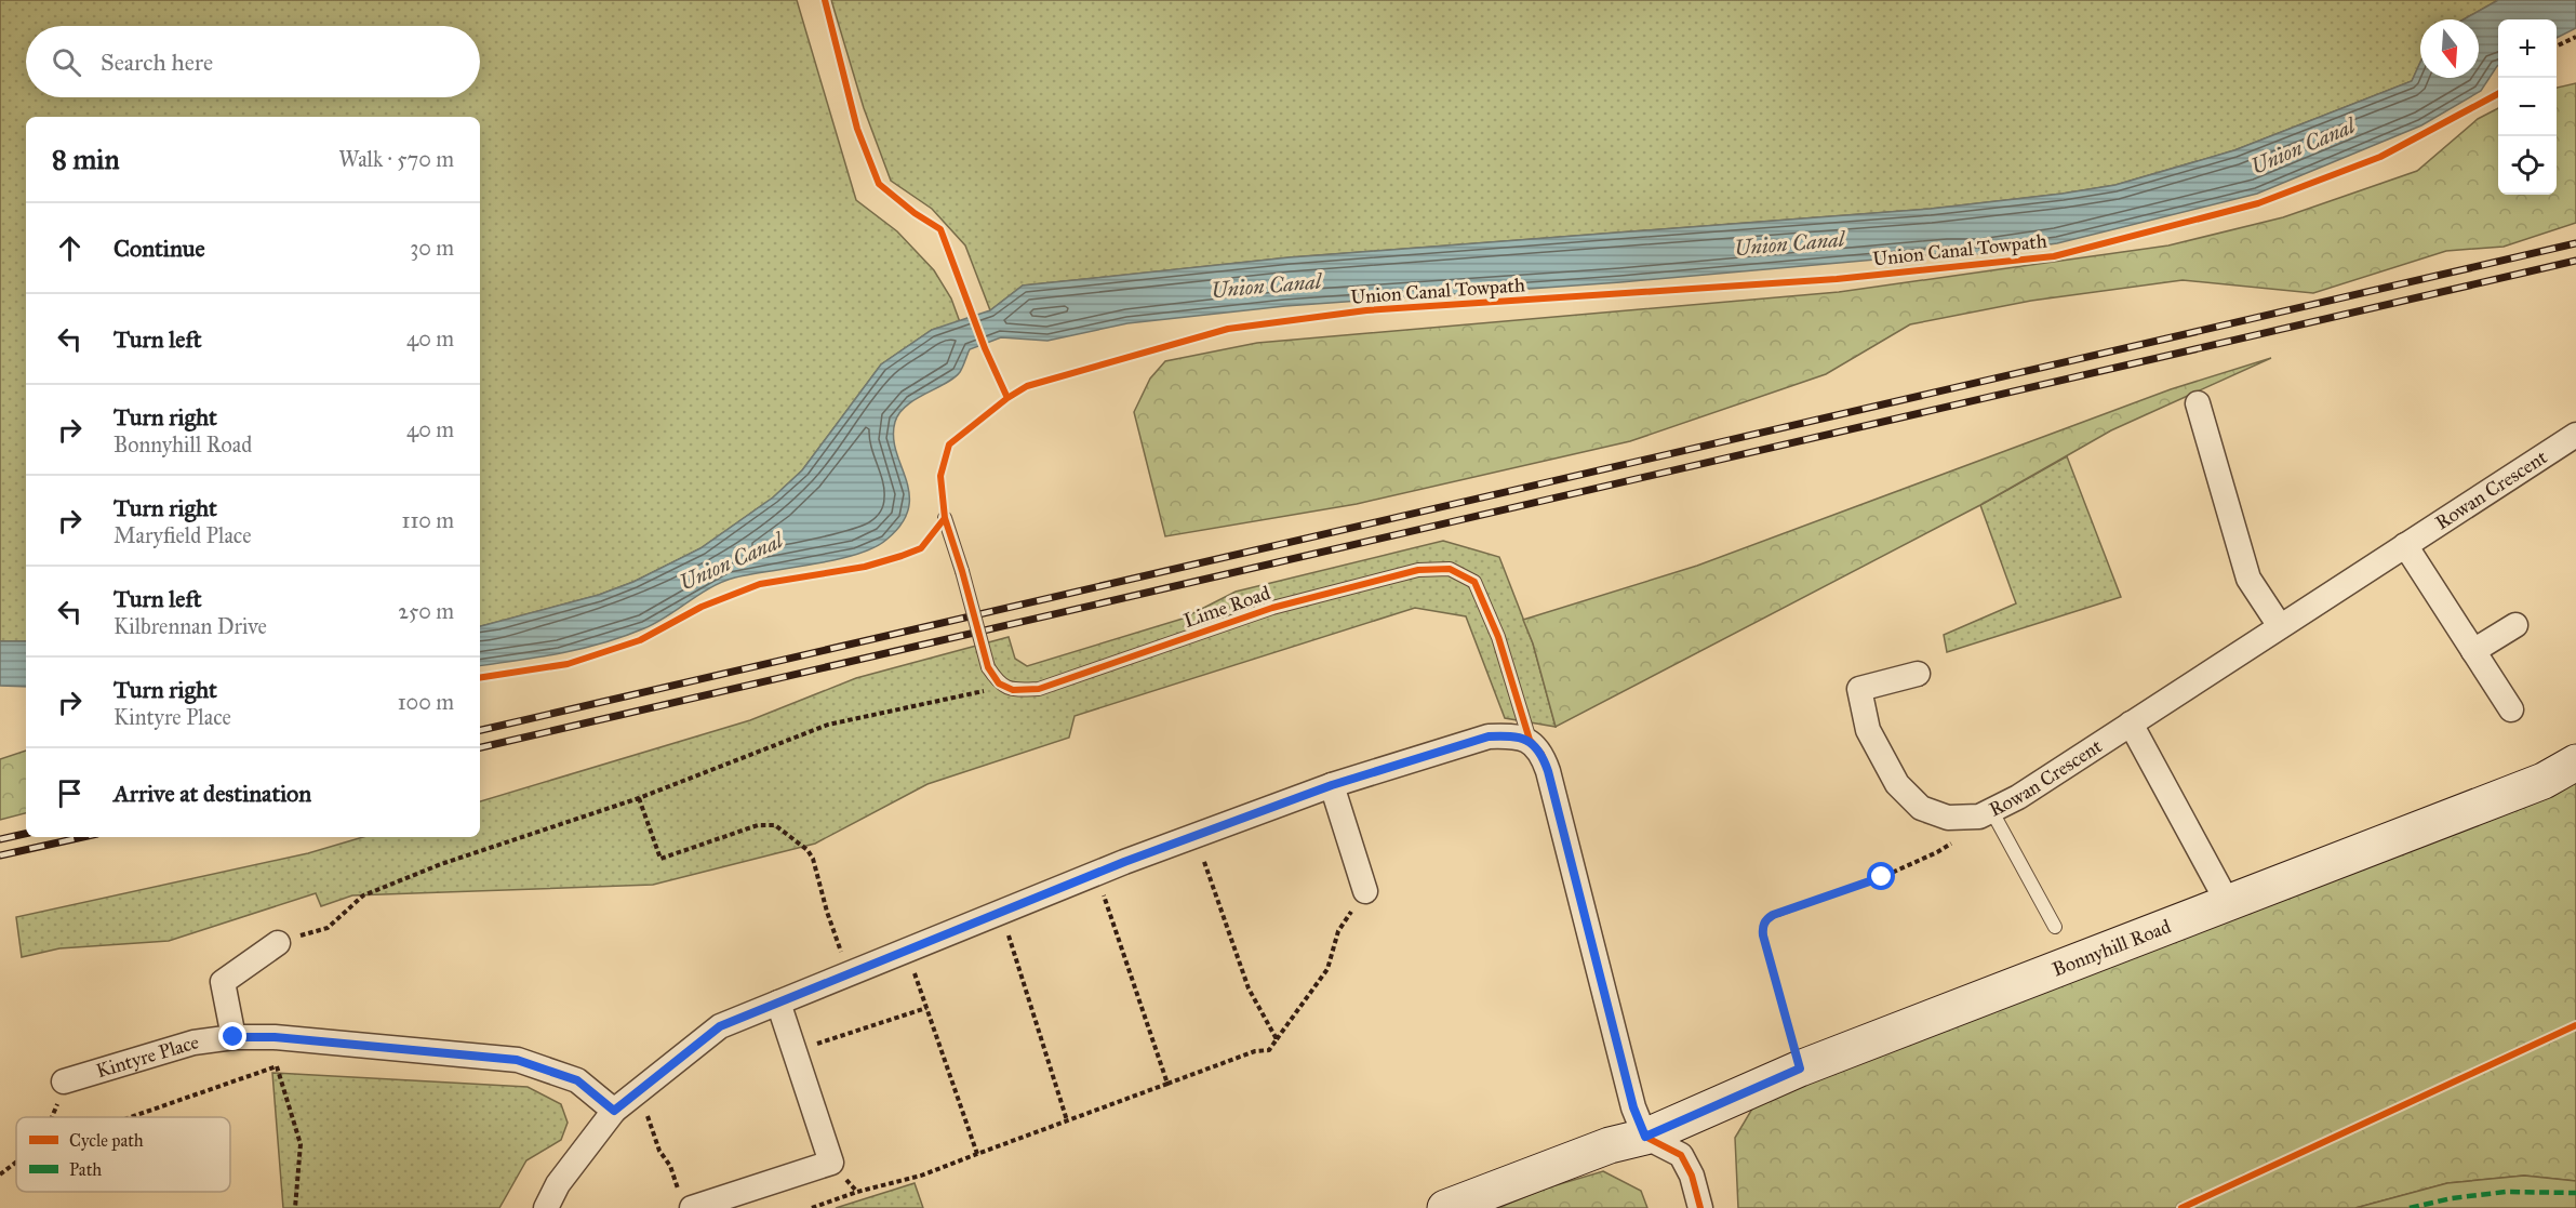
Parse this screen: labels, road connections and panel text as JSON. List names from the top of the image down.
{
  "streets": {
    "main road": ["Bonnyhill Road"],
    "street": ["Rowan Crescent", "Kintyre Place"],
    "lane": ["Lime Road"],
    "cycle path": ["Union Canal Towpath"]
  },
  "water": ["Union Canal"],
  "legend": ["Cycle path", "Path"],
  "north": "bottom",
  "page": {
    "map_buttons": ["+", "−"],
    "search": "Search here",
    "heading": ["8 min", "Walk · 570 m"],
    "list": [
      ["Continue", "30 m"],
      ["Turn left", "40 m"],
      ["Turn right", "Bonnyhill Road", "40 m"],
      ["Turn right", "Maryfield Place", "110 m"],
      ["Turn left", "Kilbrennan Drive", "250 m"],
      ["Turn right", "Kintyre Place", "100 m"],
      "Arrive at destination"
    ]
  }
}
